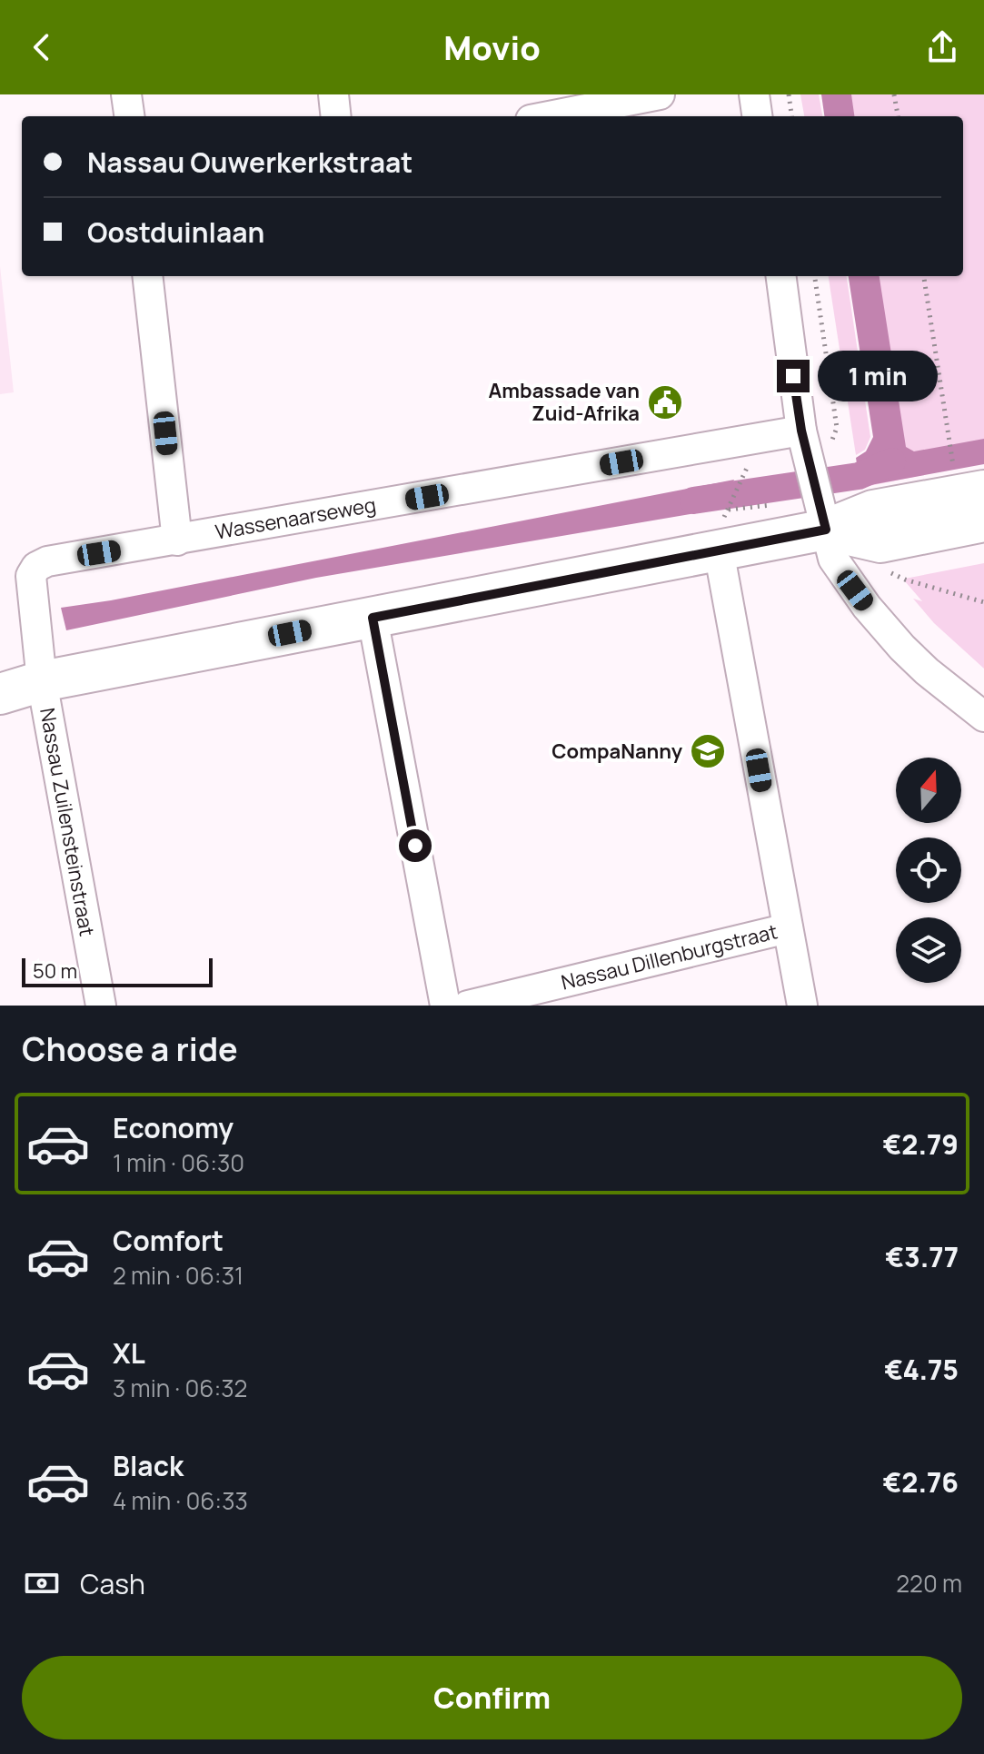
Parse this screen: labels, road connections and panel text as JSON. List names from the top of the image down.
{
  "streets": {
    "street": ["Wassenaarseweg", "Nassau Zuilensteinstraat", "Nassau Dillenburgstraat"]
  },
  "crossings": [
    ["Wassenaarseweg", "Nassau Zuilensteinstraat"]
  ],
  "places": {
    "public building": ["Ambassade van Zuid-Afrika"],
    "school or university": ["CompaNanny"]
  },
  "scale_bar": "50 m",
  "north": "top",
  "page": {
    "header": "Movio",
    "banner": ["Nassau Ouwerkerkstraat", "Oostduinlaan"],
    "bubble": "1 min",
    "scale": "50 m",
    "heading": "Choose a ride",
    "list": [
      {
        "name": "Economy",
        "note": "1 min · 06:30",
        "value": "€2.79"
      },
      {
        "name": "Comfort",
        "note": "2 min · 06:31",
        "value": "€3.77"
      },
      {
        "name": "XL",
        "note": "3 min · 06:32",
        "value": "€4.75"
      },
      {
        "name": "Black",
        "note": "4 min · 06:33",
        "value": "€2.76"
      }
    ],
    "pay": ["Cash", "220 m"],
    "buttons": "Confirm"
  }
}
